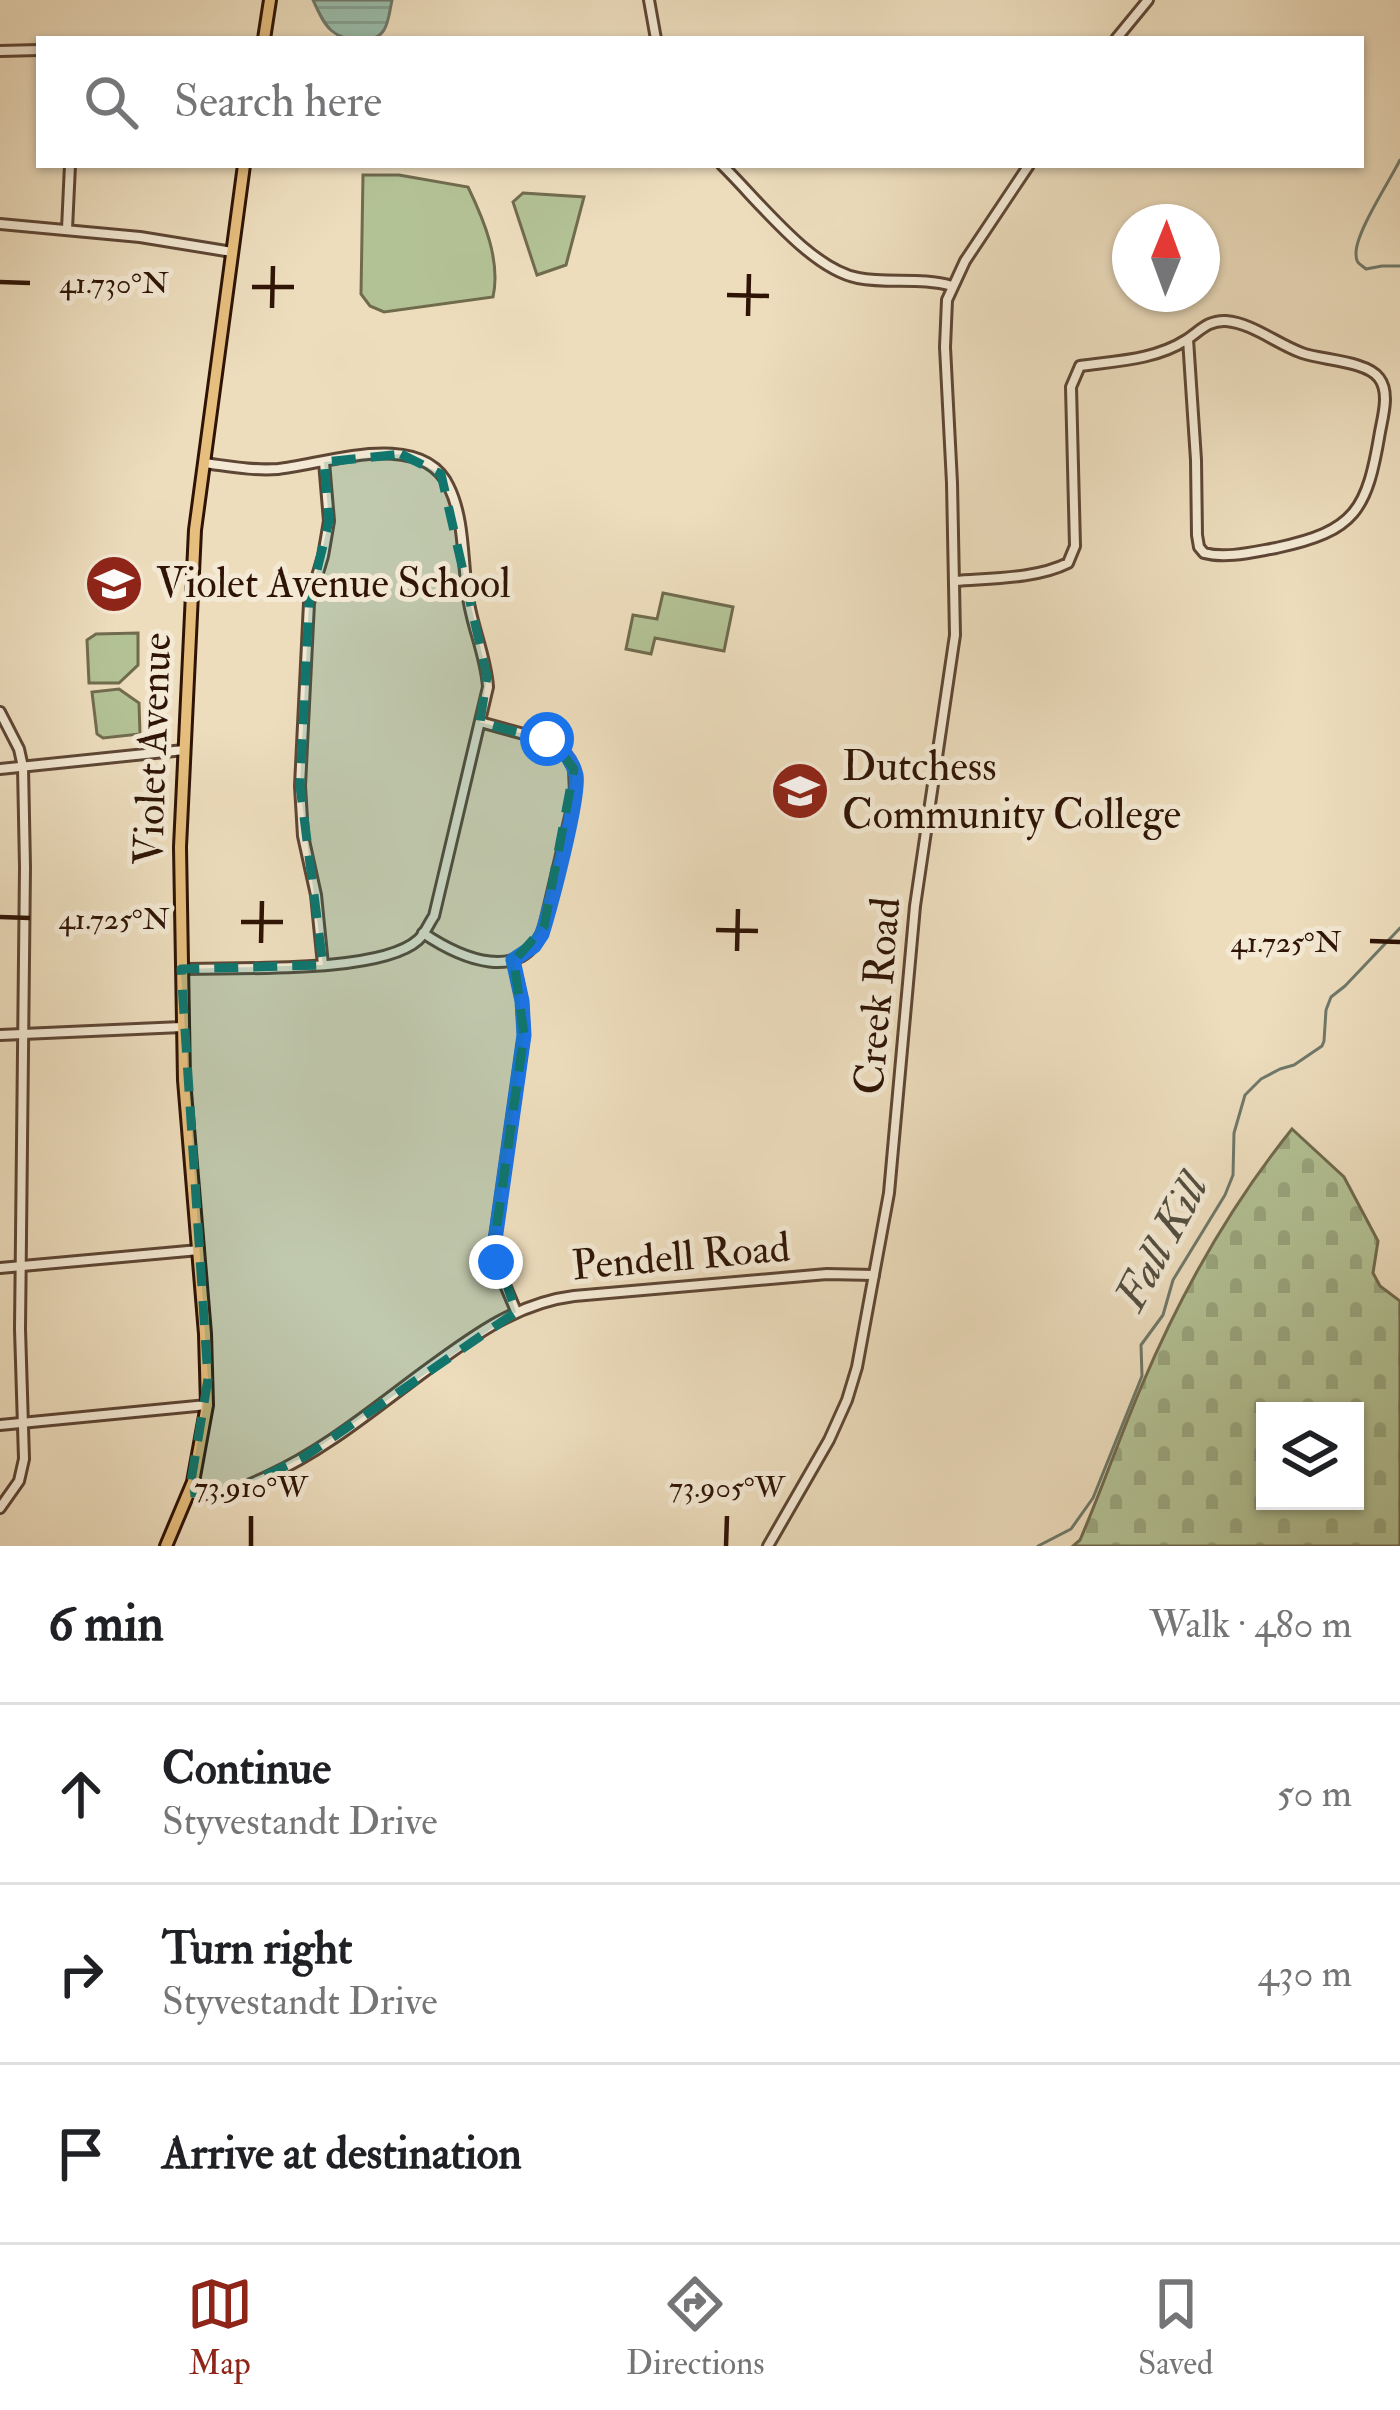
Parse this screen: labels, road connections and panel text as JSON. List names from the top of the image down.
{
  "streets": {
    "main road": ["Violet Avenue"],
    "street": ["Creek Road", "Pendell Road"]
  },
  "crossings": [
    ["Violet Avenue", "Pendell Road"],
    ["Creek Road", "Pendell Road"]
  ],
  "water": ["Fall Kill"],
  "places": {
    "school or university": ["Violet Avenue School", "Dutchess Community College"]
  },
  "north": "top",
  "page": {
    "search": "Search here",
    "heading": ["6 min", "Walk · 480 m"],
    "list": [
      ["Continue", "Styvestandt Drive", "50 m"],
      ["Turn right", "Styvestandt Drive", "430 m"],
      "Arrive at destination"
    ],
    "nav": ["Map", "Directions", "Saved"]
  },
  "coordinates": [
    "41.730°N",
    "41.725°N",
    "73.910°W",
    "73.905°W"
  ]
}
